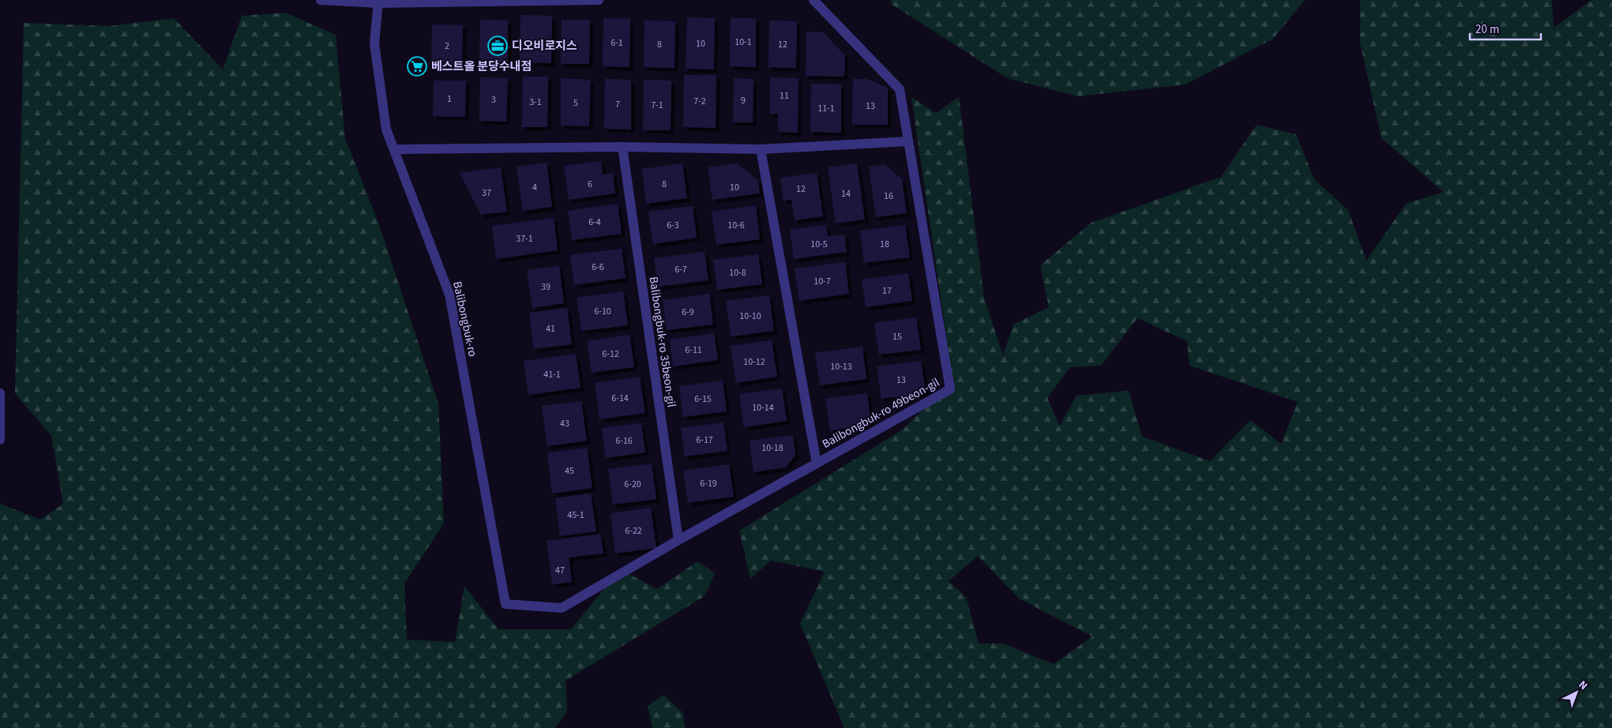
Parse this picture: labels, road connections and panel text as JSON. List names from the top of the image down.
{
  "streets": {
    "street": ["Balibongbuk-ro", "Balibongbuk-ro 35beon-gil", "Balibongbuk-ro 49beon-gil"]
  },
  "crossings": [
    ["Balibongbuk-ro", "Balibongbuk-ro 49beon-gil"],
    ["Balibongbuk-ro 35beon-gil", "Balibongbuk-ro 49beon-gil"]
  ],
  "places": {
    "office": ["디오비로지스"],
    "supermarket": ["베스트올 분당수내점"]
  },
  "house_numbers": [
    "10-1",
    "6-1",
    "10",
    "8",
    "12",
    "2",
    "11",
    "1",
    "3",
    "9",
    "7-2",
    "3-1",
    "5",
    "7",
    "7-1",
    "13",
    "11-1",
    "6",
    "8",
    "4",
    "10",
    "12",
    "37",
    "14",
    "16",
    "6-4",
    "6-3",
    "10-6",
    "37-1",
    "10-5",
    "18",
    "6-6",
    "6-7",
    "10-8",
    "10-7",
    "39",
    "17",
    "6-10",
    "6-9",
    "10-10",
    "41",
    "15",
    "6-11",
    "6-12",
    "10-12",
    "10-13",
    "41-1",
    "13",
    "6-14",
    "6-15",
    "10-14",
    "43",
    "6-17",
    "6-16",
    "10-18",
    "45",
    "6-19",
    "6-20",
    "45-1",
    "6-22",
    "47"
  ],
  "scale_bar": "20 m",
  "north": "top right"
}
